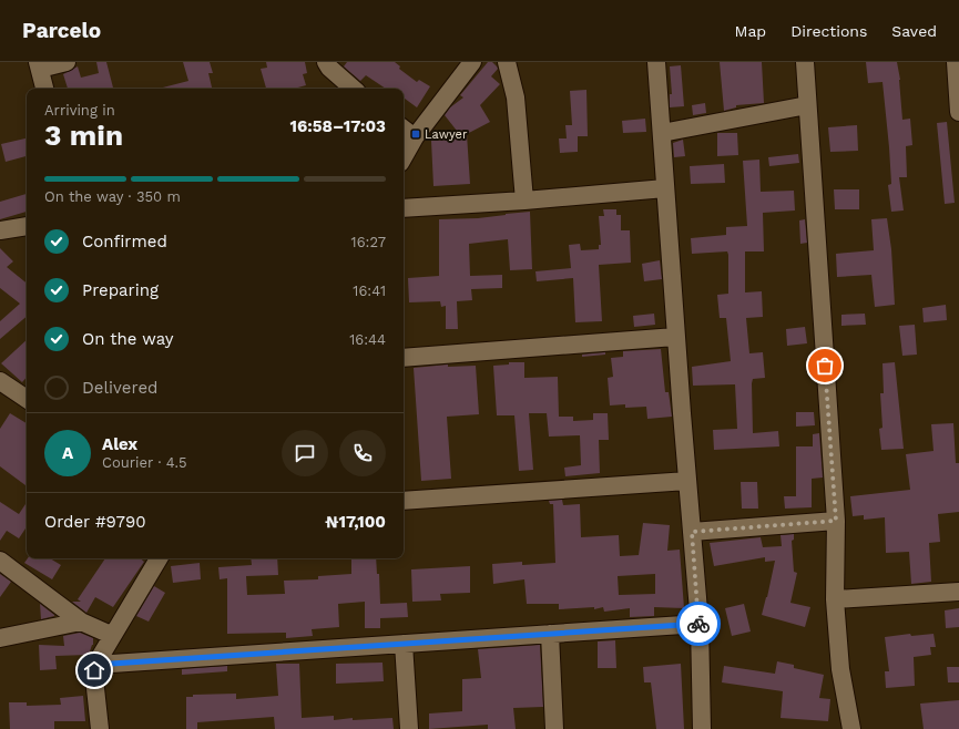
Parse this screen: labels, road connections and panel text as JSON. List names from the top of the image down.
{
  "places": {
    "transit": ["Lawyer"]
  },
  "page": {
    "header": "Parcelo",
    "nav": ["Map", "Directions", "Saved"],
    "heading": ["3 min", "Arriving in", "16:58–17:03"],
    "panel": [
      "Alex",
      "Courier · 4.5",
      "Order #9790",
      "₦17,100"
    ],
    "bar": "On the way · 350 m",
    "list": [
      ["Confirmed", "16:27"],
      ["Preparing", "16:41"],
      ["On the way", "16:44"],
      "Delivered"
    ],
    "round": "A"
  }
}
